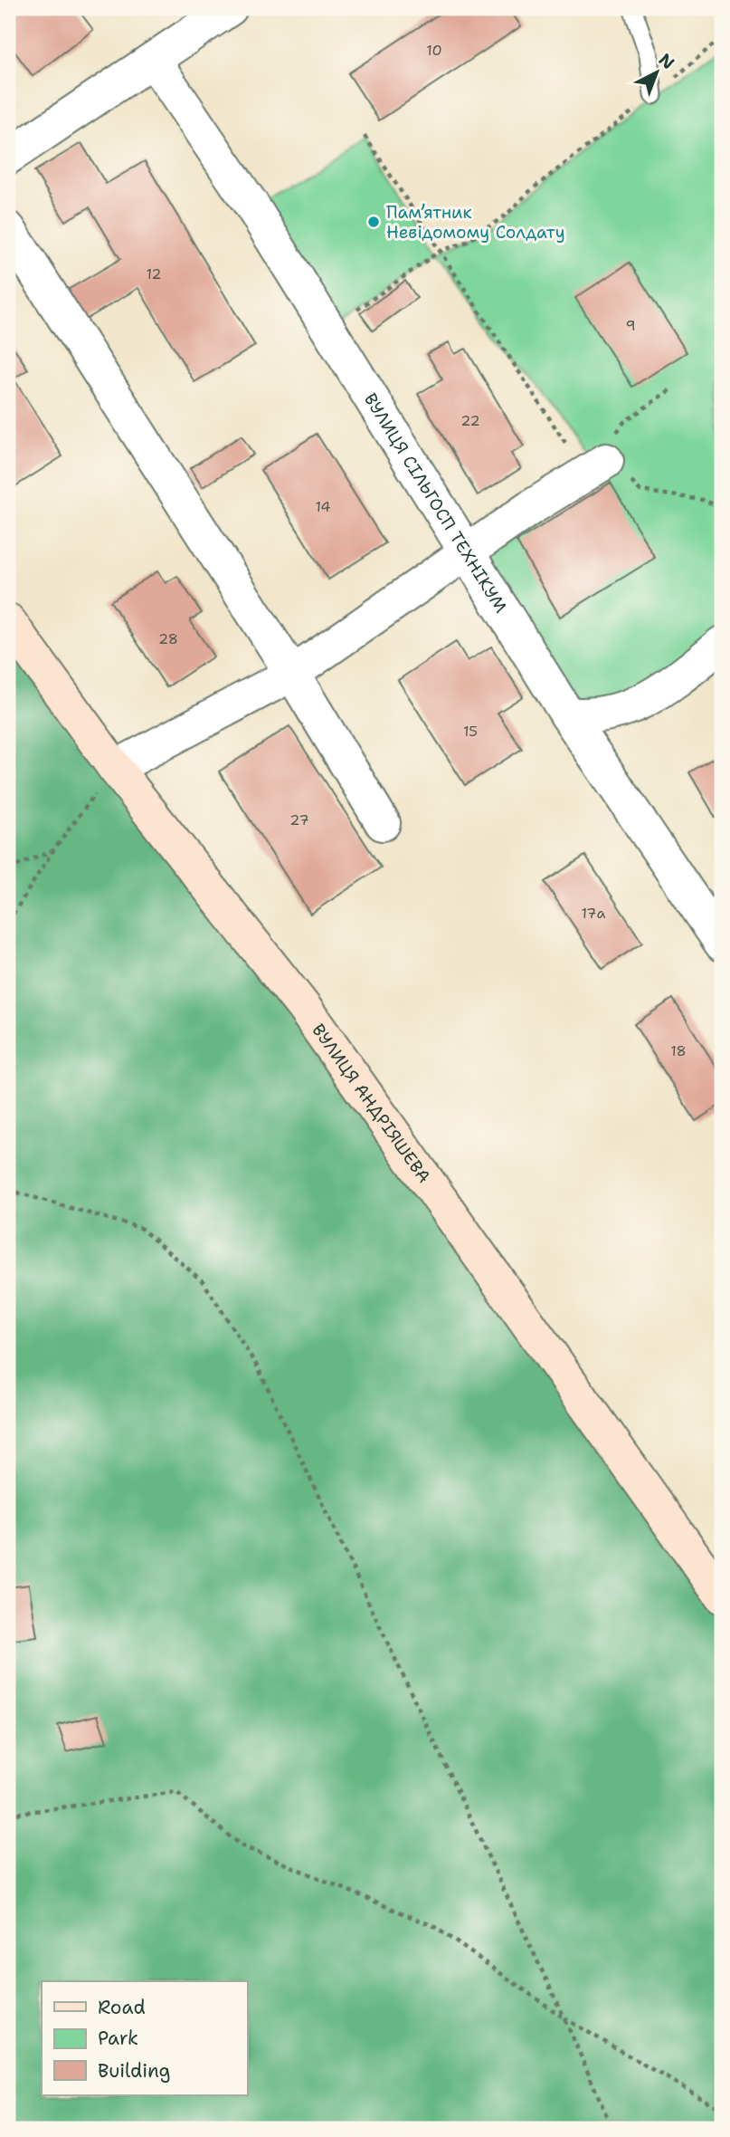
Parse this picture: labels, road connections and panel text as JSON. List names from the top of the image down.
{
  "streets": {
    "street": ["ВУЛИЦЯ СІЛЬГОСП ТЕХНІКУМ", "ВУЛИЦЯ АНДРІЯШЕВА"]
  },
  "places": ["Пам’ятник Невідомому Солдату"],
  "house_numbers": [
    "10",
    "12",
    "9",
    "22",
    "14",
    "28",
    "15",
    "27",
    "17а",
    "18"
  ],
  "legend": ["Road", "Park", "Building"],
  "north": "top right"
}
